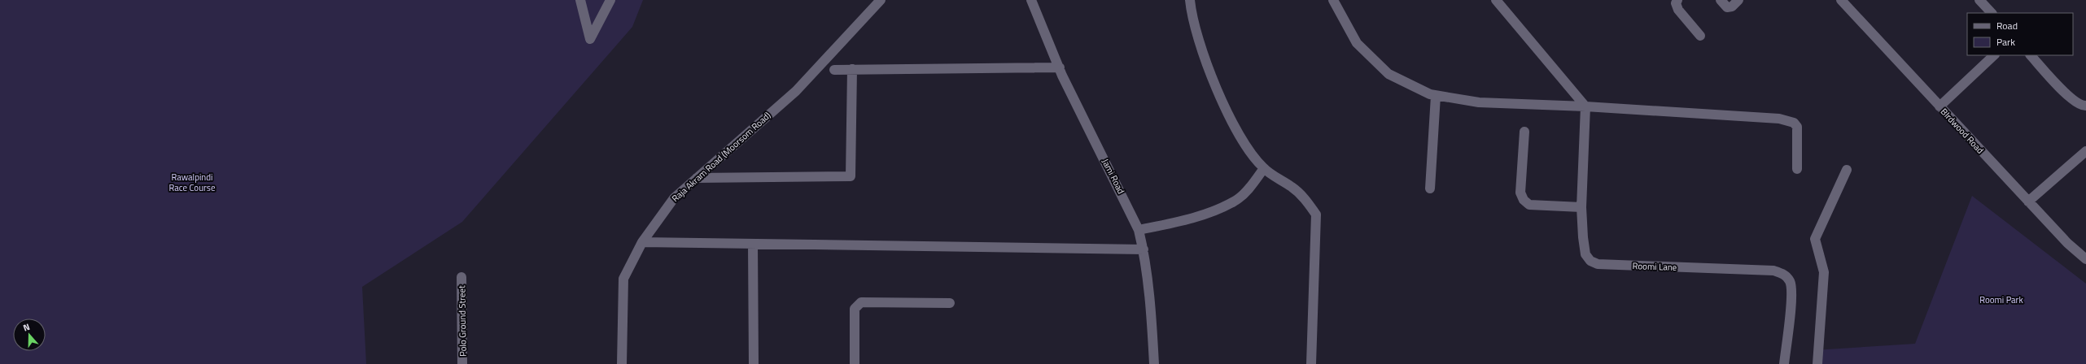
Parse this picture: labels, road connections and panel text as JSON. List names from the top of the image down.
{
  "streets": {
    "street": [
      "BIrdwood Road",
      "Raja Akram Road (Moorsom Road)",
      "Jami Road",
      "Roomi Lane",
      "Polo Ground Street"
    ]
  },
  "parks": ["Rawalpindi Race Course", "Roomi Park"],
  "legend": ["Road", "Park"],
  "north": "top"
}
